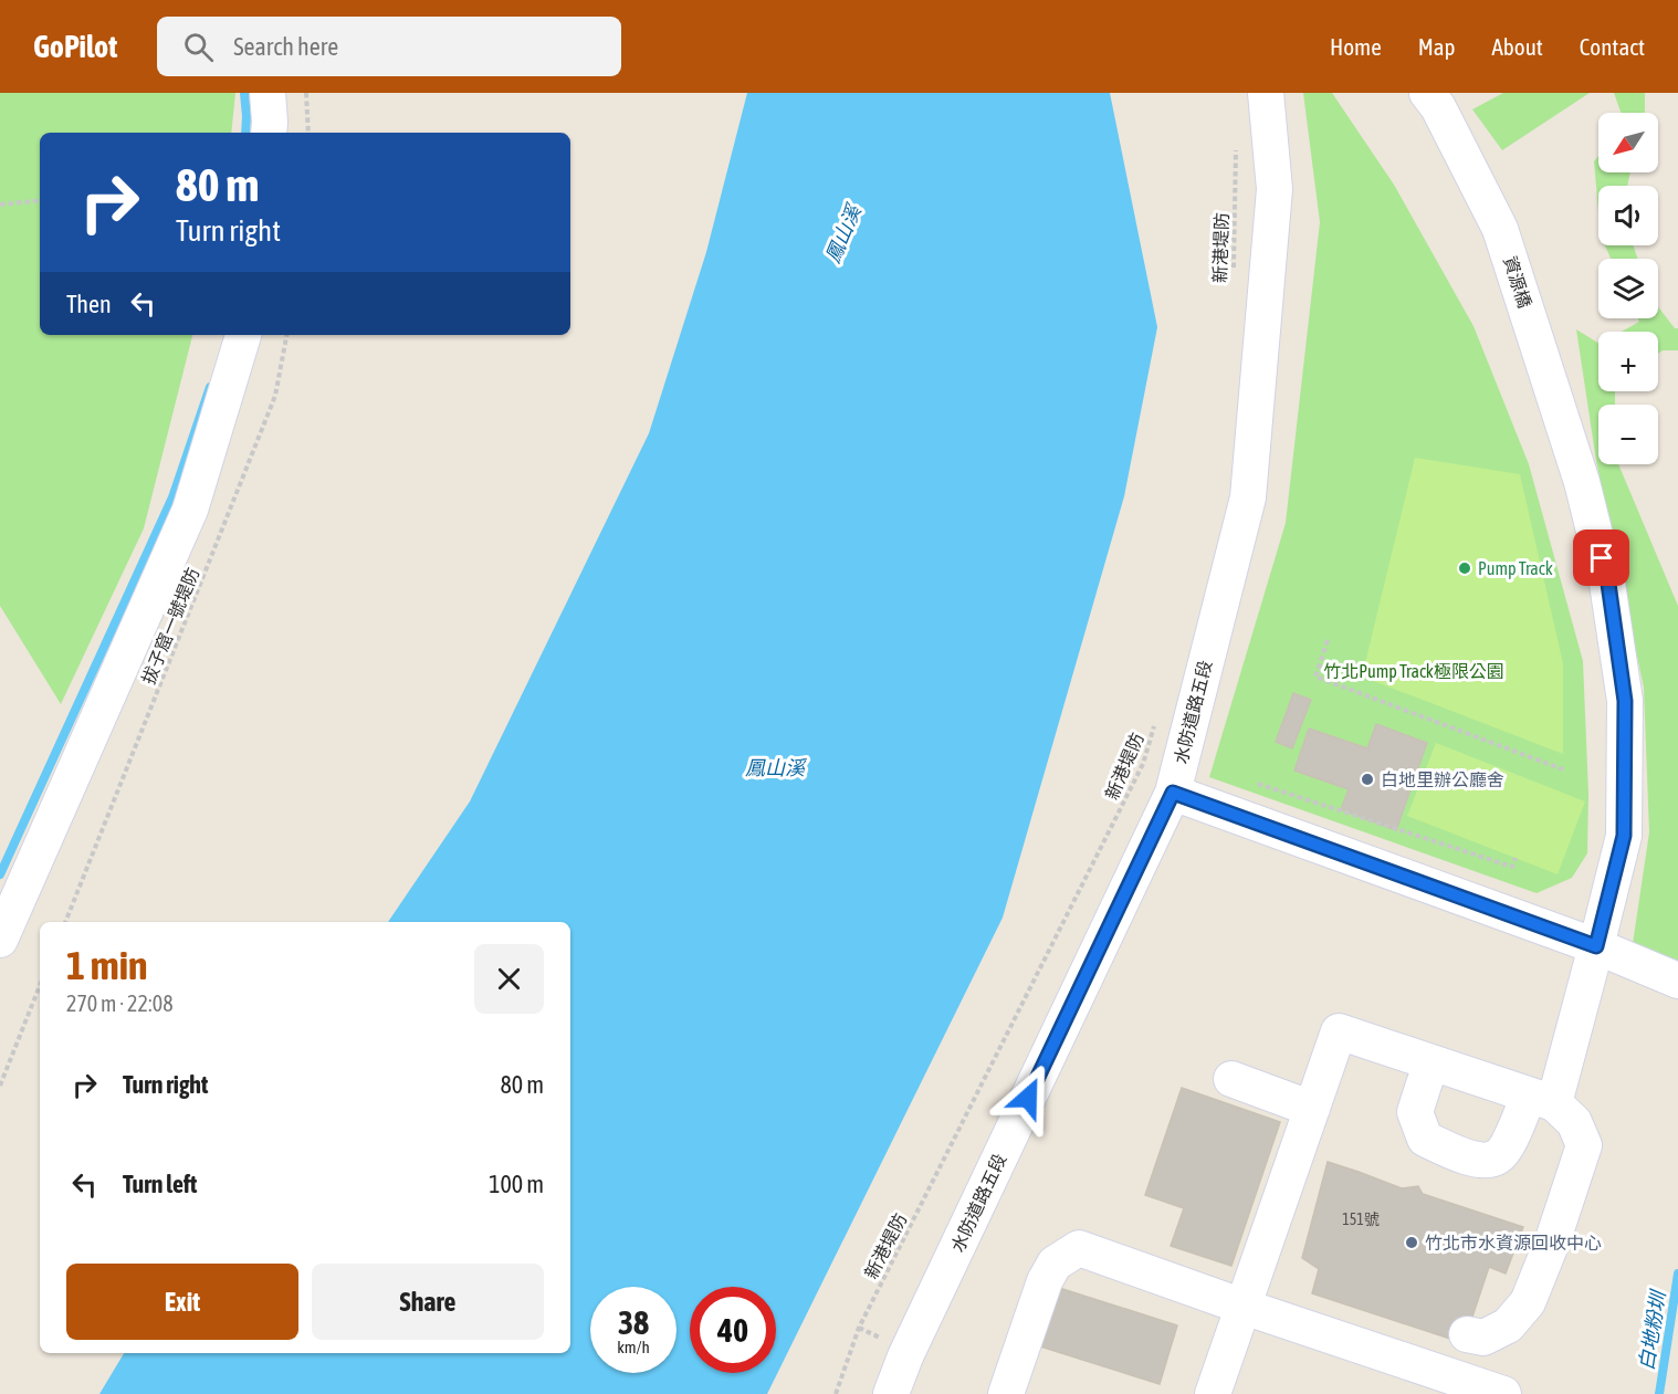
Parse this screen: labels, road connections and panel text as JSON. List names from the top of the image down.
{
  "streets": {
    "street": ["資源橋", "水防道路五段"],
    "path": ["新港堤防", "拔子窟一號堤防"]
  },
  "water": ["鳳山溪", "白地粉圳"],
  "parks": ["竹北Pump Track極限公園"],
  "places": ["Pump Track", "白地里辦公廳舍", "竹北市水資源回收中心"],
  "house_numbers": ["151號"],
  "north": "bottom left",
  "page": {
    "header": "GoPilot",
    "search": "Search here",
    "nav": [
      "Home",
      "Map",
      "About",
      "Contact"
    ],
    "map_buttons": ["+", "−"],
    "turn": ["80 m", "Turn right"],
    "then": "Then",
    "heading": ["1 min", "270 m · 22:08"],
    "list": [
      {
        "name": "Turn right",
        "value": "80 m"
      },
      {
        "name": "Turn left",
        "value": "100 m"
      }
    ],
    "buttons": ["Exit", "Share"],
    "speed": "38 km/h",
    "limit": "40"
  }
}
